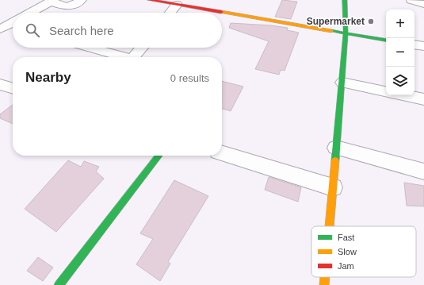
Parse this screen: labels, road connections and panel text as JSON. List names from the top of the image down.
{
  "places": ["Supermarket"],
  "legend": ["Fast", "Slow", "Jam"],
  "page": {
    "map_buttons": ["+", "−"],
    "search": "Search here",
    "heading": ["Nearby", "0 results"]
  }
}
